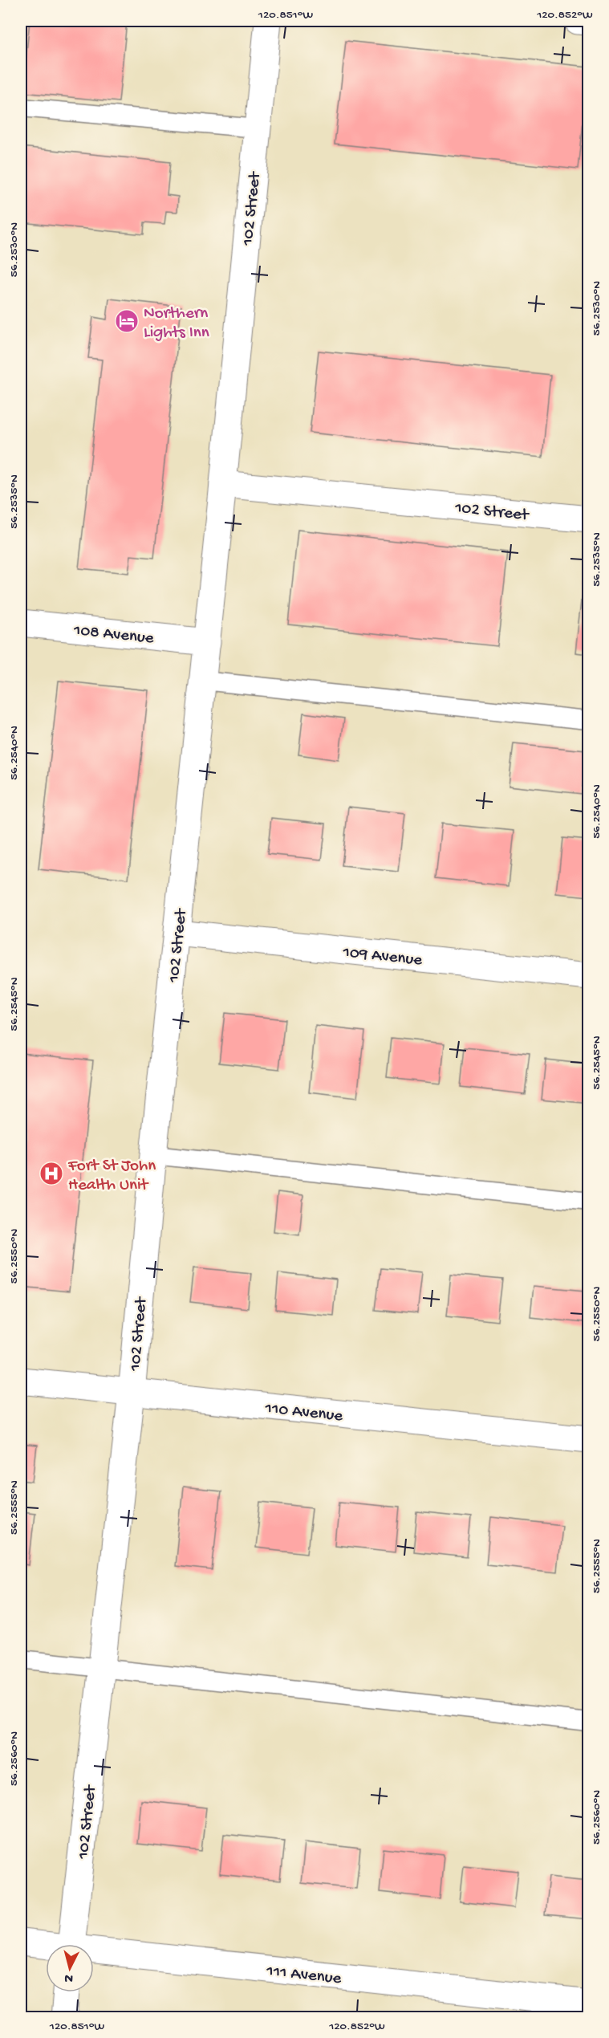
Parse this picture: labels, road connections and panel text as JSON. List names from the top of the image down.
{
  "streets": {
    "street": [
      "102 Street",
      "108 Avenue",
      "109 Avenue",
      "110 Avenue",
      "111 Avenue"
    ]
  },
  "crossings": [
    ["102 Street", "108 Avenue"],
    ["102 Street", "109 Avenue"],
    ["102 Street", "110 Avenue"]
  ],
  "places": {
    "hotel": ["Northern Lights Inn"],
    "hospital": ["Fort St John Health Unit"]
  },
  "north": "bottom",
  "coordinates": [
    "120.851°W",
    "120.852°W",
    "56.2530°N",
    "56.2535°N",
    "56.2540°N",
    "56.2545°N",
    "56.2550°N",
    "56.2555°N",
    "56.2560°N"
  ]
}
